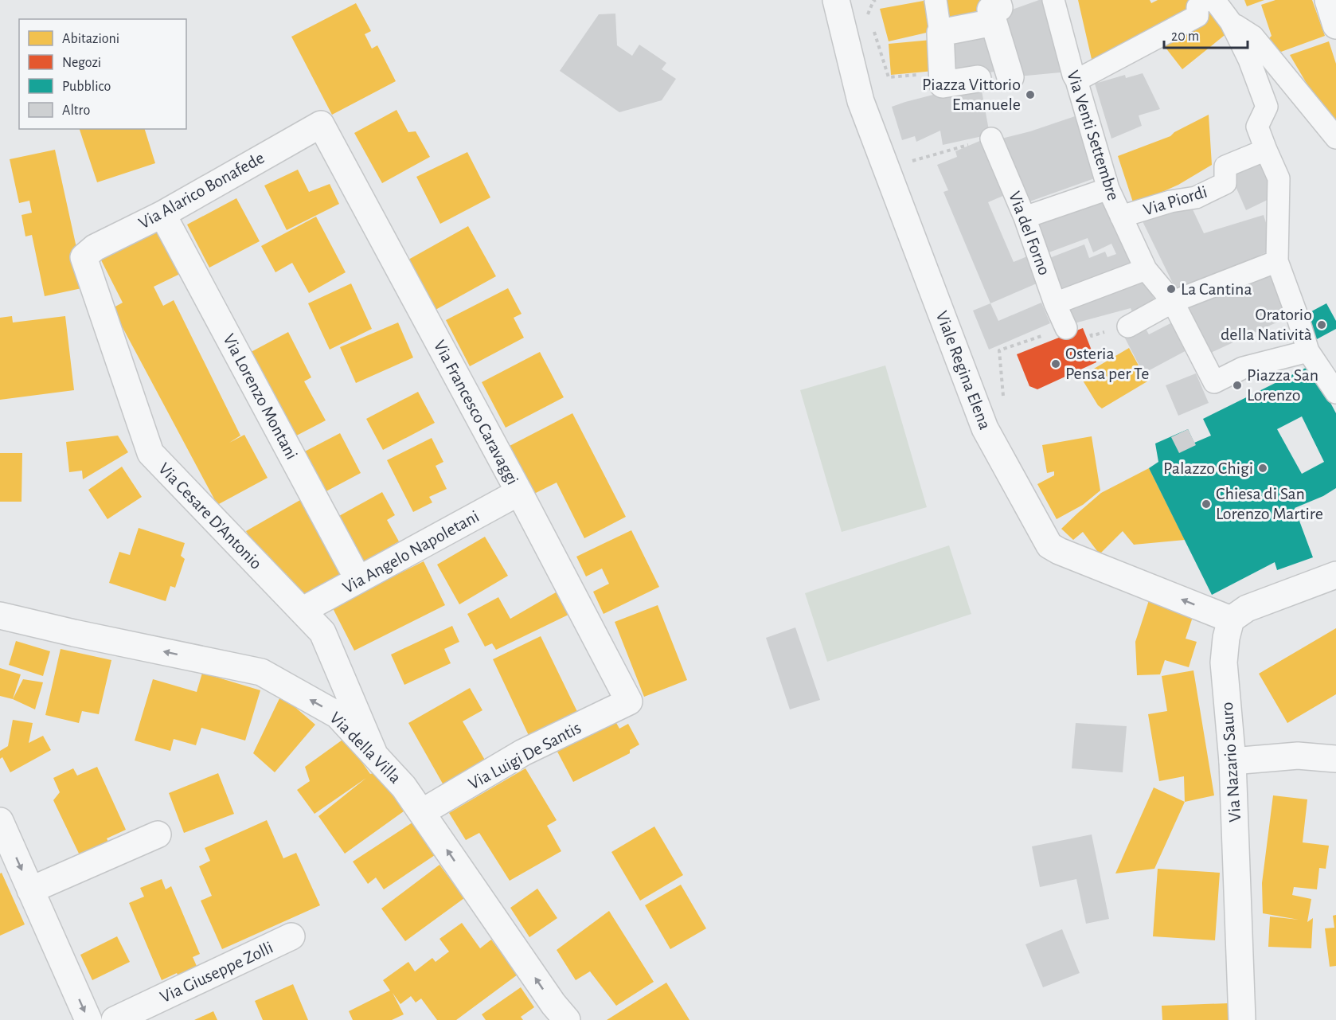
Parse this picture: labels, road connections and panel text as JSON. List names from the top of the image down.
{
  "streets": {
    "street": [
      "Via Venti Settembre",
      "Via Alarico Bonafede",
      "Via Piordi",
      "Via del Forno",
      "Viale Regina Elena",
      "Via Lorenzo Montani",
      "Via Francesco Caravaggi",
      "Via Cesare D'Antonio",
      "Via Angelo Napoletani",
      "Via della Villa",
      "Via Luigi De Santis",
      "Via Nazario Sauro",
      "Via Giuseppe Zolli"
    ]
  },
  "crossings": [
    ["Via Venti Settembre", "Via Piordi"],
    ["Via Alarico Bonafede", "Via Lorenzo Montani"],
    ["Via Alarico Bonafede", "Via Francesco Caravaggi"],
    ["Via Alarico Bonafede", "Via Cesare D'Antonio"],
    ["Viale Regina Elena", "Via Nazario Sauro"],
    ["Via Lorenzo Montani", "Via Angelo Napoletani"],
    ["Via Francesco Caravaggi", "Via Angelo Napoletani"],
    ["Via Francesco Caravaggi", "Via Luigi De Santis"],
    ["Via Cesare D'Antonio", "Via Angelo Napoletani"],
    ["Via Cesare D'Antonio", "Via della Villa"],
    ["Via della Villa", "Via Luigi De Santis"]
  ],
  "one_way": ["Viale Regina Elena", "Via della Villa"],
  "places": [
    "Piazza Vittorio Emanuele",
    "La Cantina",
    "Oratorio della Natività",
    "Osteria Pensa per Te",
    "Piazza San Lorenzo",
    "Palazzo Chigi",
    "Chiesa di San Lorenzo Martire"
  ],
  "legend": [
    "Abitazioni",
    "Negozi",
    "Pubblico",
    "Altro"
  ],
  "scale_bar": "20 m"
}
